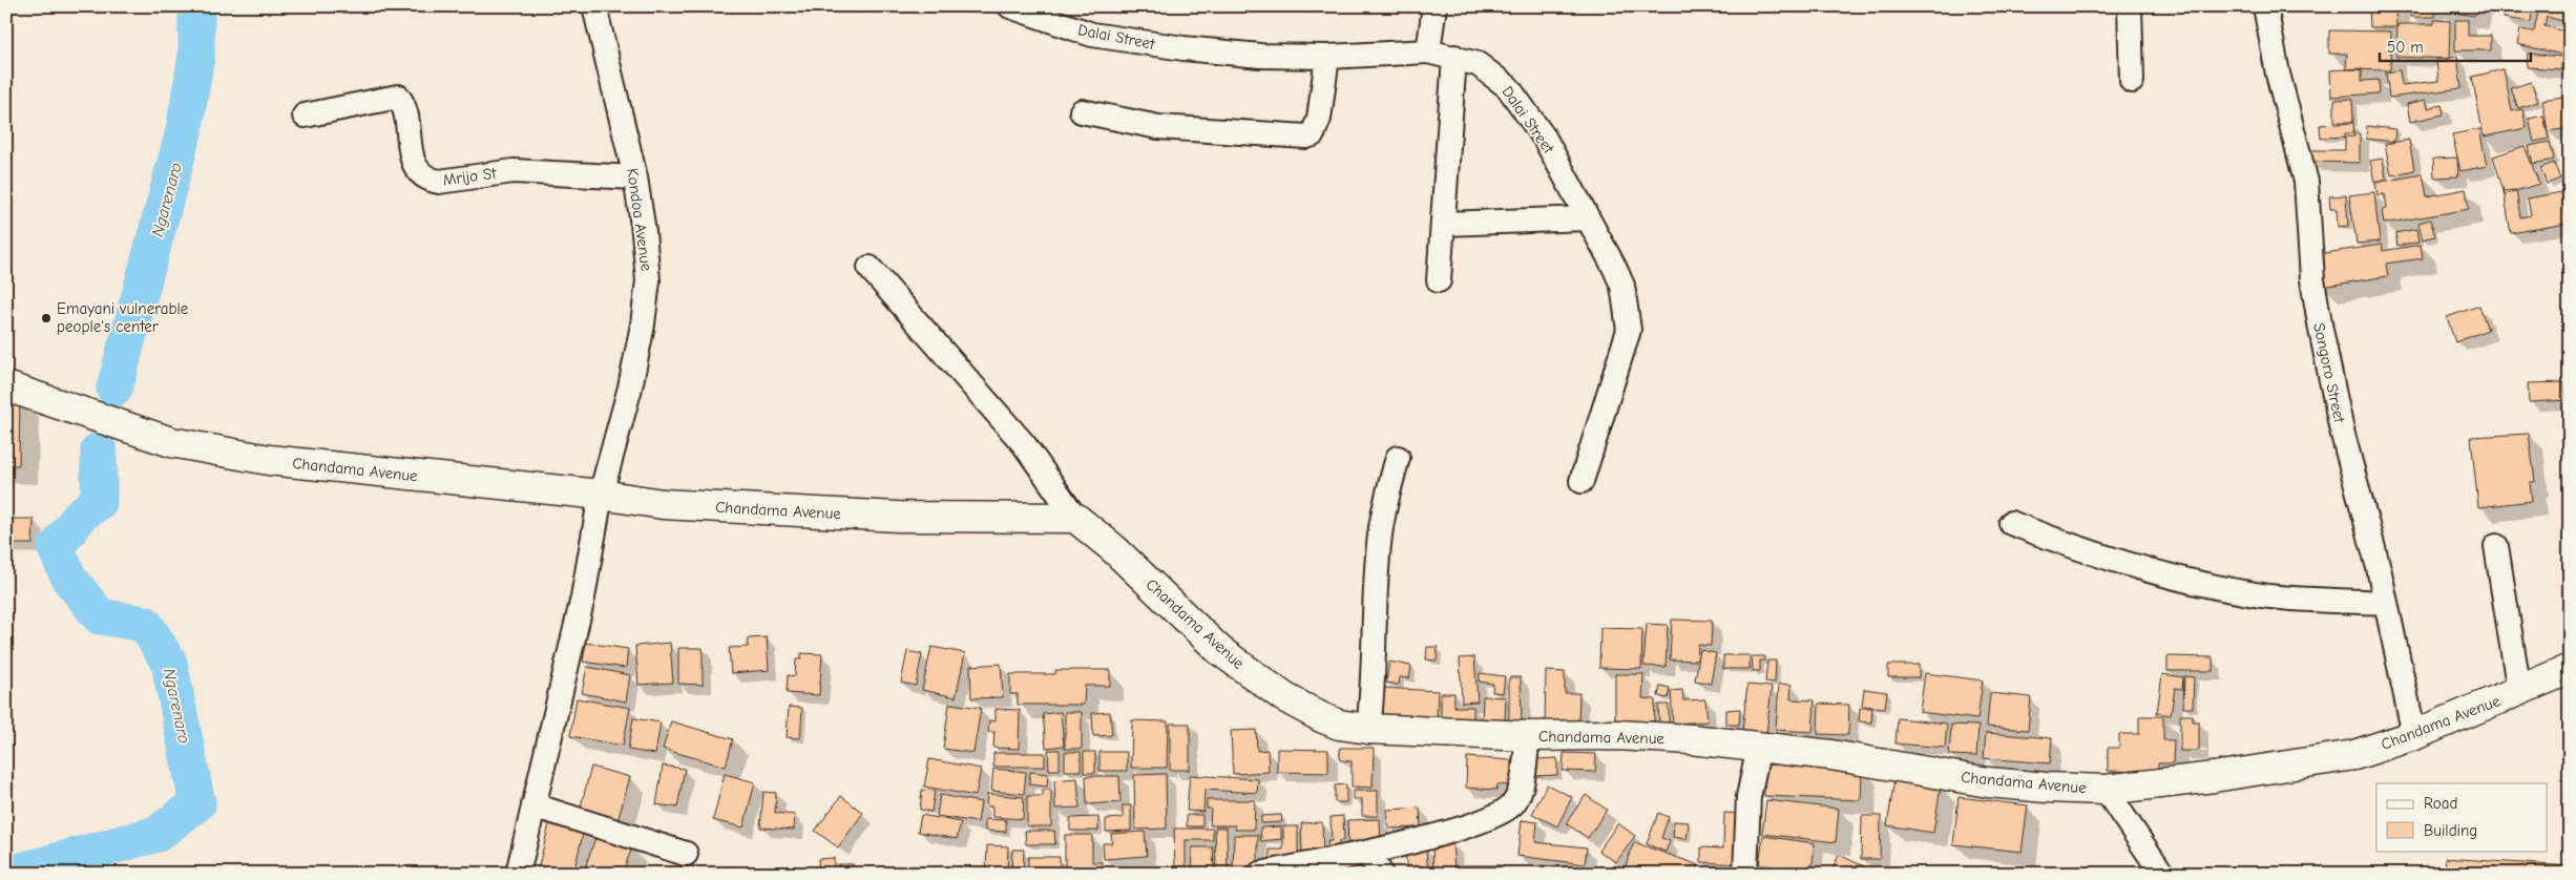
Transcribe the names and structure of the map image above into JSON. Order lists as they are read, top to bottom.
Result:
{
  "streets": {
    "street": [
      "Dalai Street",
      "Mrijo St",
      "Kondoa Avenue",
      "Songoro Street",
      "Chandama Avenue"
    ]
  },
  "crossings": [
    ["Mrijo St", "Kondoa Avenue"],
    ["Kondoa Avenue", "Chandama Avenue"],
    ["Songoro Street", "Chandama Avenue"]
  ],
  "water": ["Ngarenaro"],
  "places": ["Emayani vulnerable people's center"],
  "legend": ["Road", "Building"],
  "scale_bar": "50 m"
}
